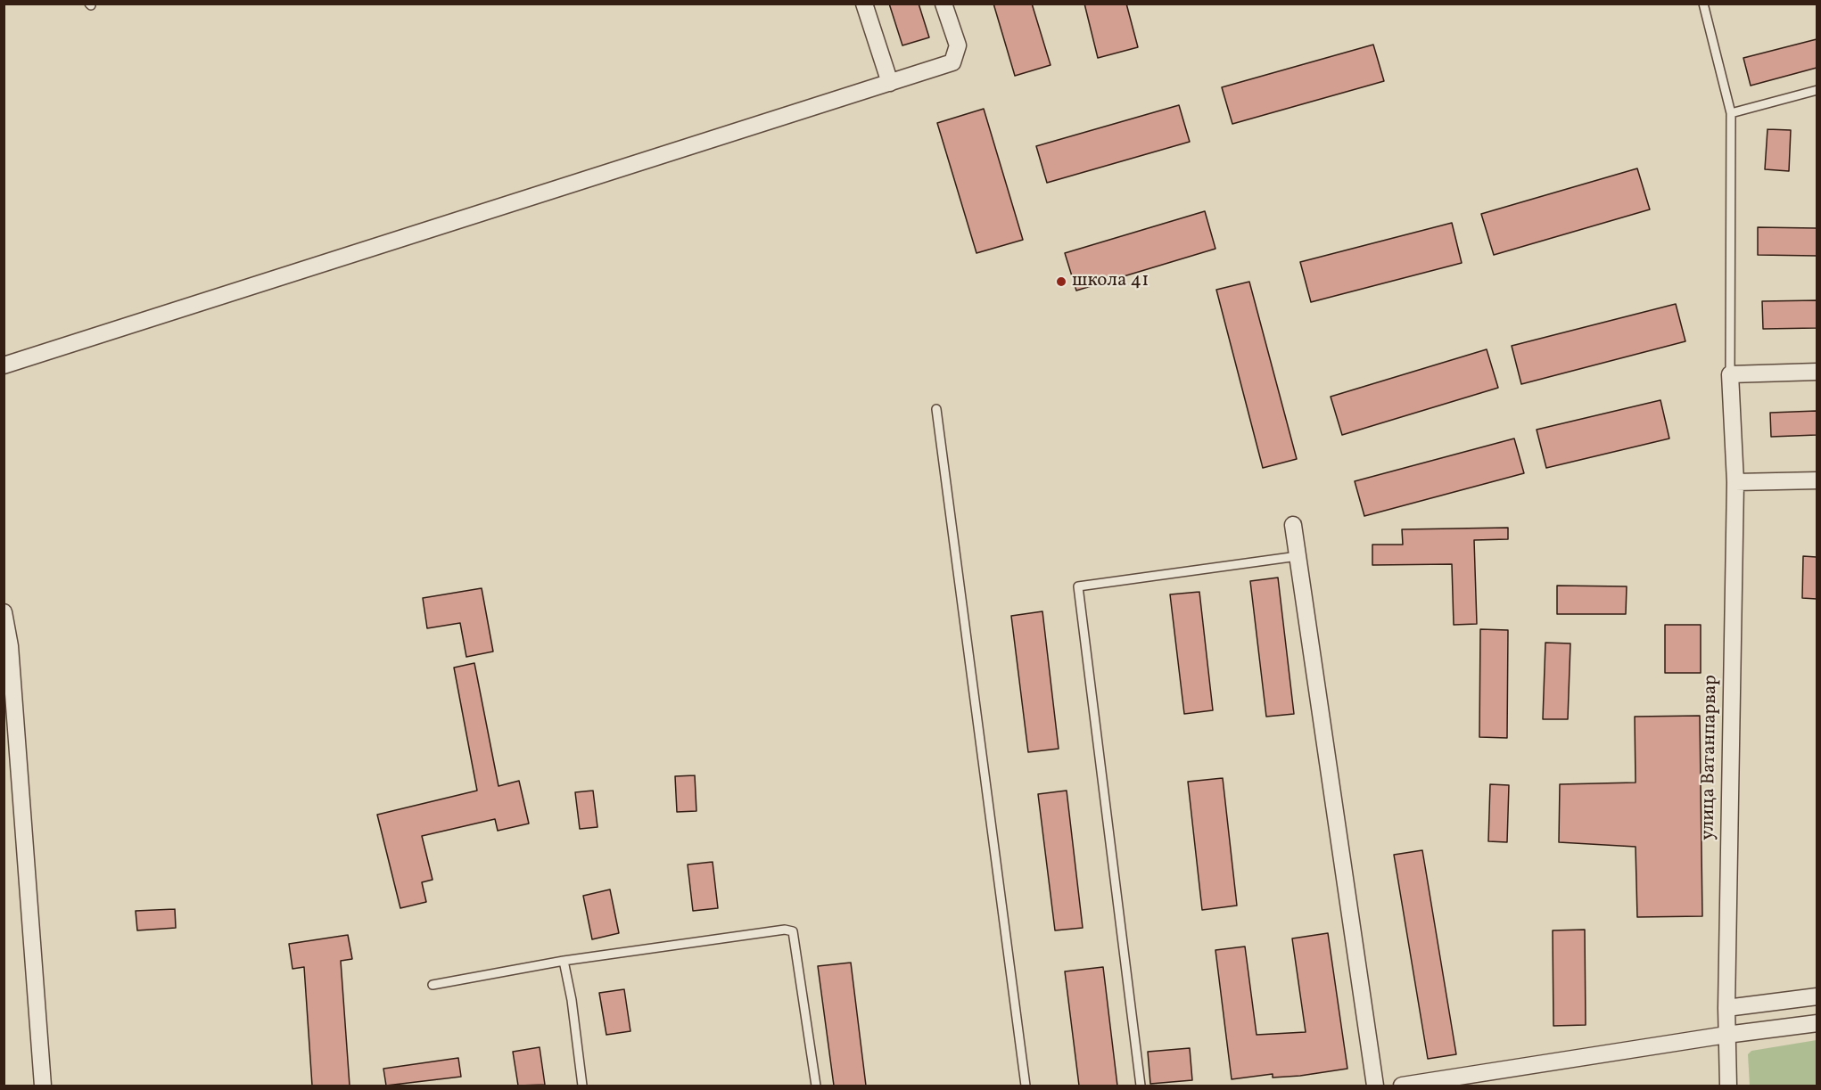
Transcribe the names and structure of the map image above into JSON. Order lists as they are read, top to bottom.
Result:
{
  "streets": {
    "street": ["улица Ватанпарвар"]
  },
  "places": ["школа 41"]
}
